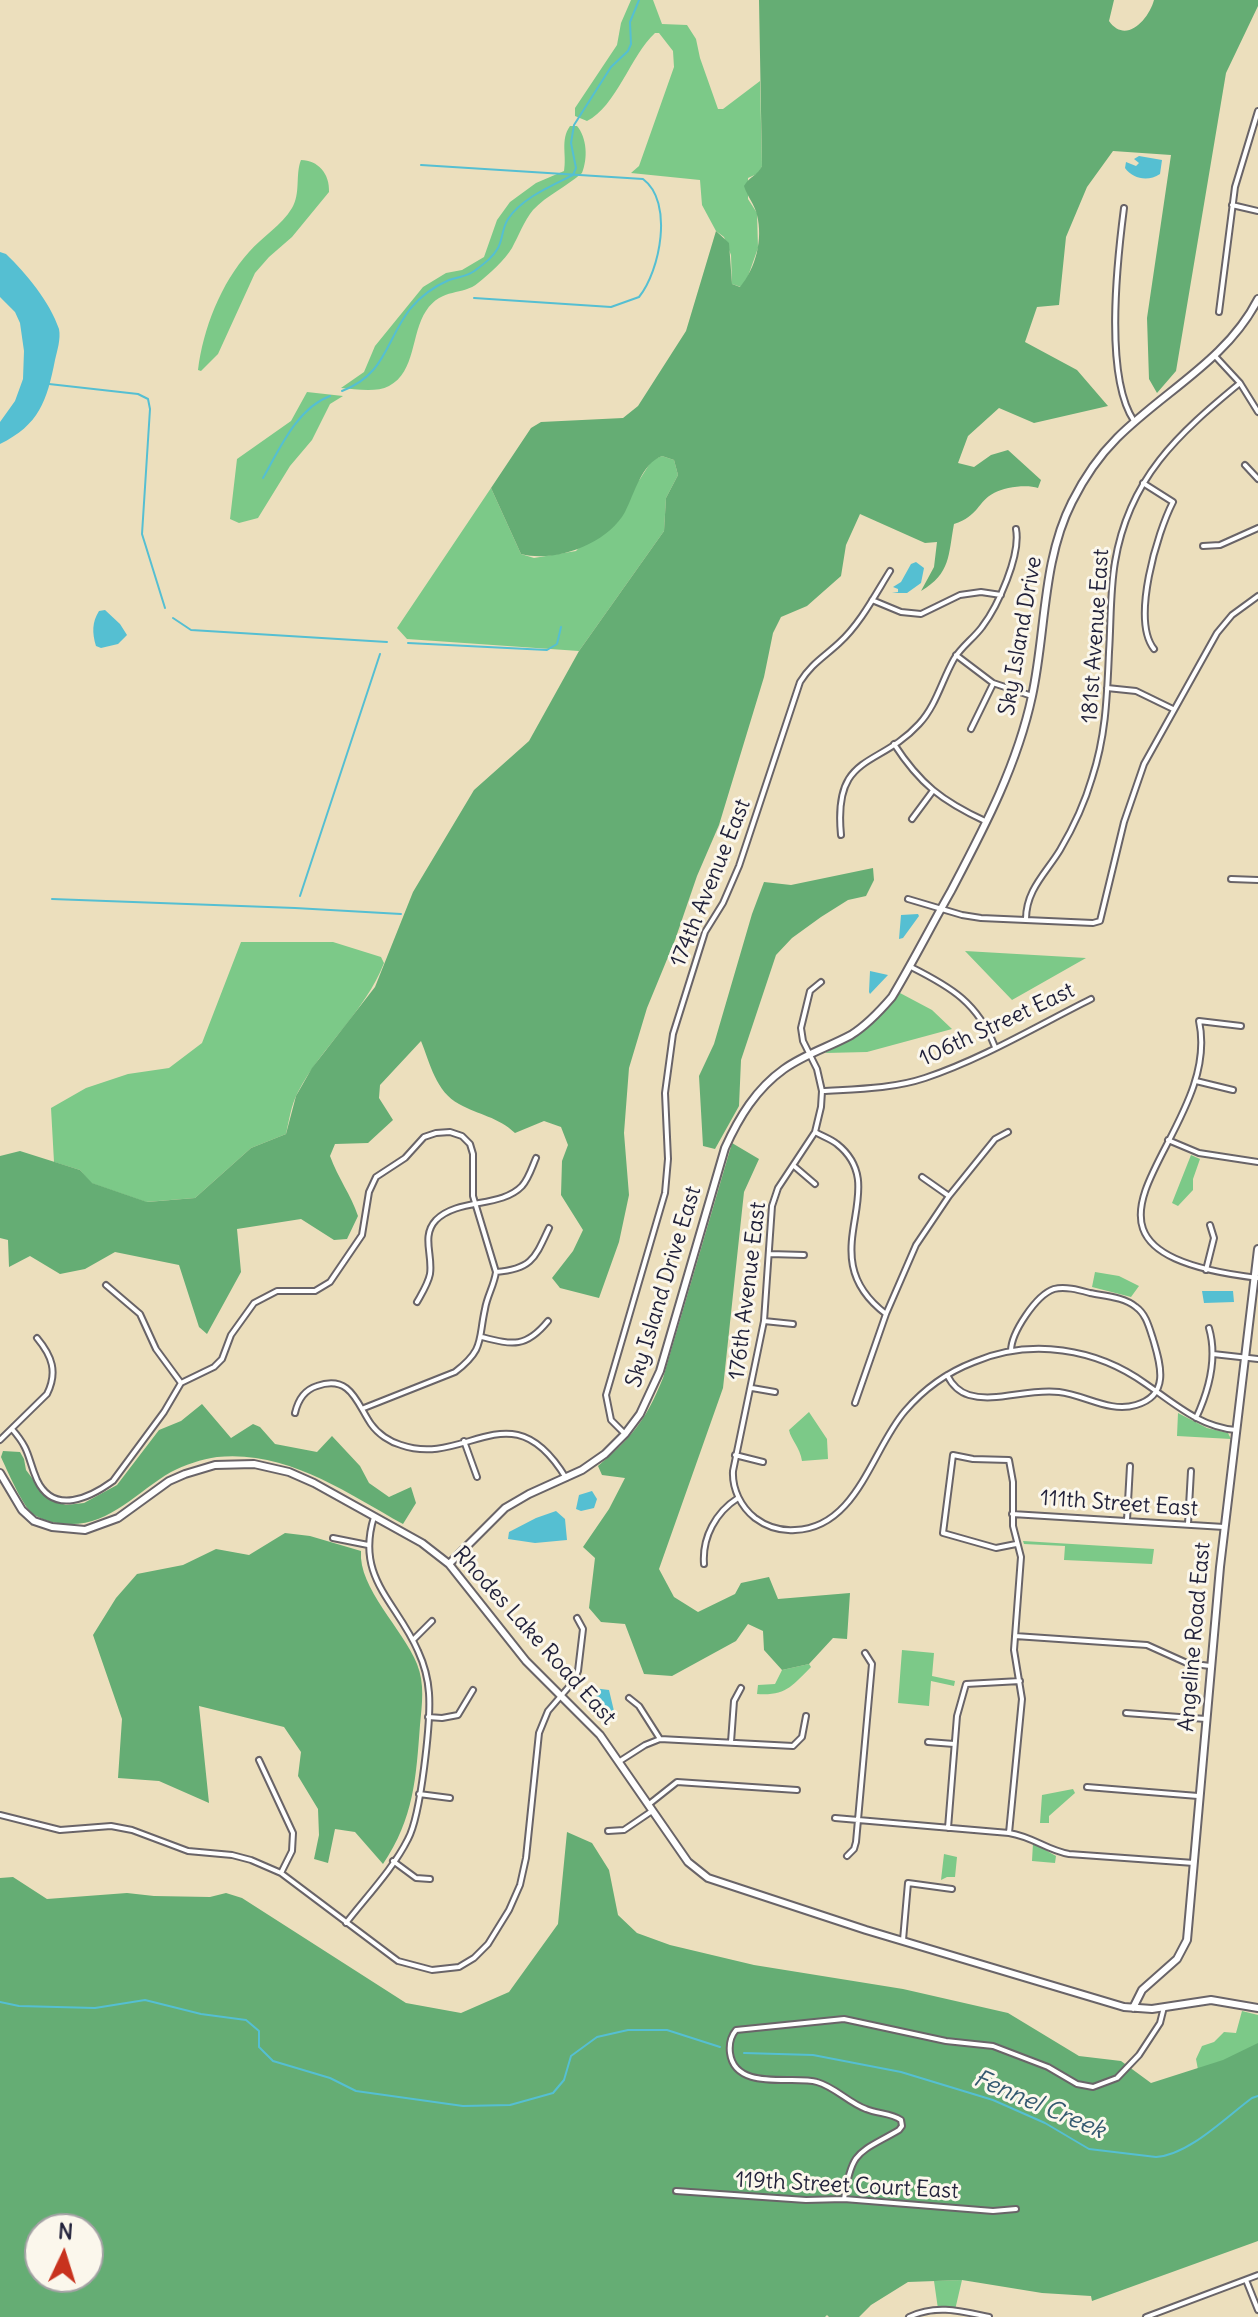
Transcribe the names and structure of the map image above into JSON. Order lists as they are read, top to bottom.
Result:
{
  "streets": {
    "street": [
      "Sky Island Drive",
      "181st Avenue East",
      "174th Avenue East",
      "106th Street East",
      "Sky Island Drive East",
      "176th Avenue East",
      "111th Street East",
      "Rhodes Lake Road East",
      "Angeline Road East",
      "119th Street Court East"
    ]
  },
  "crossings": [
    ["Sky Island Drive", "Sky Island Drive East"],
    ["Sky Island Drive", "176th Avenue East"],
    ["174th Avenue East", "Sky Island Drive East"],
    ["106th Street East", "176th Avenue East"],
    ["Sky Island Drive East", "176th Avenue East"],
    ["Sky Island Drive East", "Rhodes Lake Road East"],
    ["111th Street East", "Angeline Road East"],
    ["Rhodes Lake Road East", "Angeline Road East"]
  ],
  "water": ["Fennel Creek"],
  "north": "top"
}
